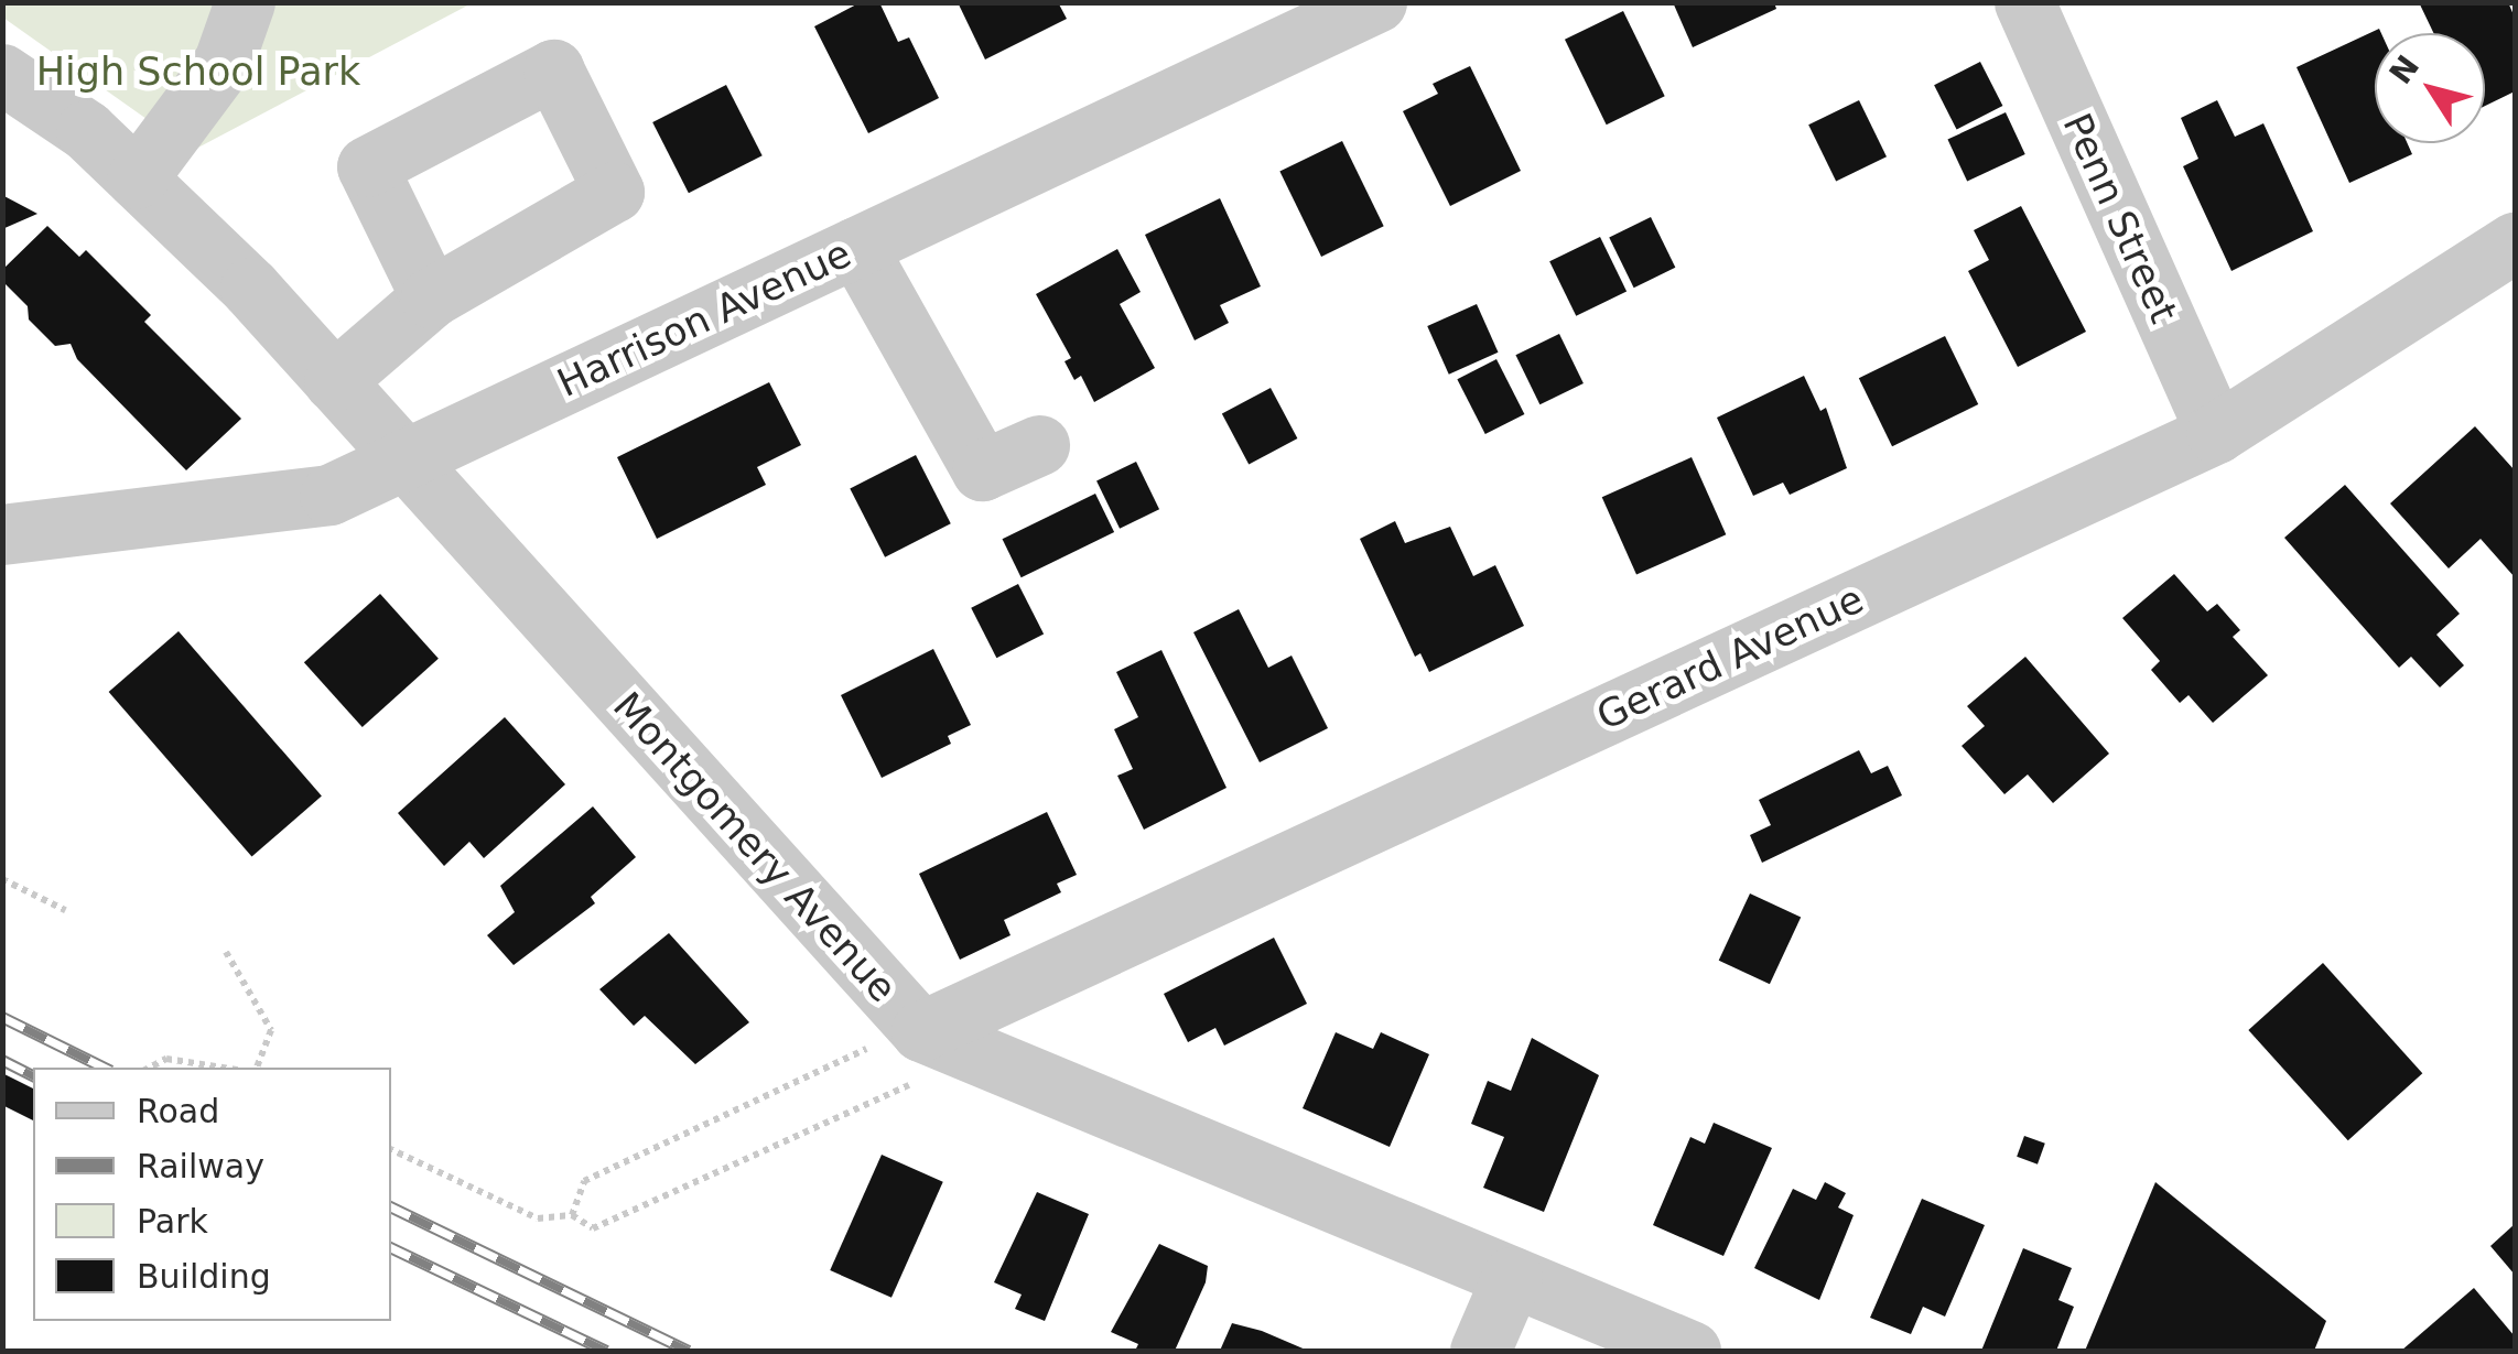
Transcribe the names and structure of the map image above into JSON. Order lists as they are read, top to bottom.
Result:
{
  "streets": {
    "street": [
      "Penn Street",
      "Harrison Avenue",
      "Gerard Avenue",
      "Montgomery Avenue"
    ]
  },
  "crossings": [
    ["Penn Street", "Gerard Avenue"],
    ["Harrison Avenue", "Montgomery Avenue"],
    ["Gerard Avenue", "Montgomery Avenue"]
  ],
  "parks": ["High School Park"],
  "legend": [
    "Road",
    "Railway",
    "Park",
    "Building"
  ],
  "north": "top left"
}
